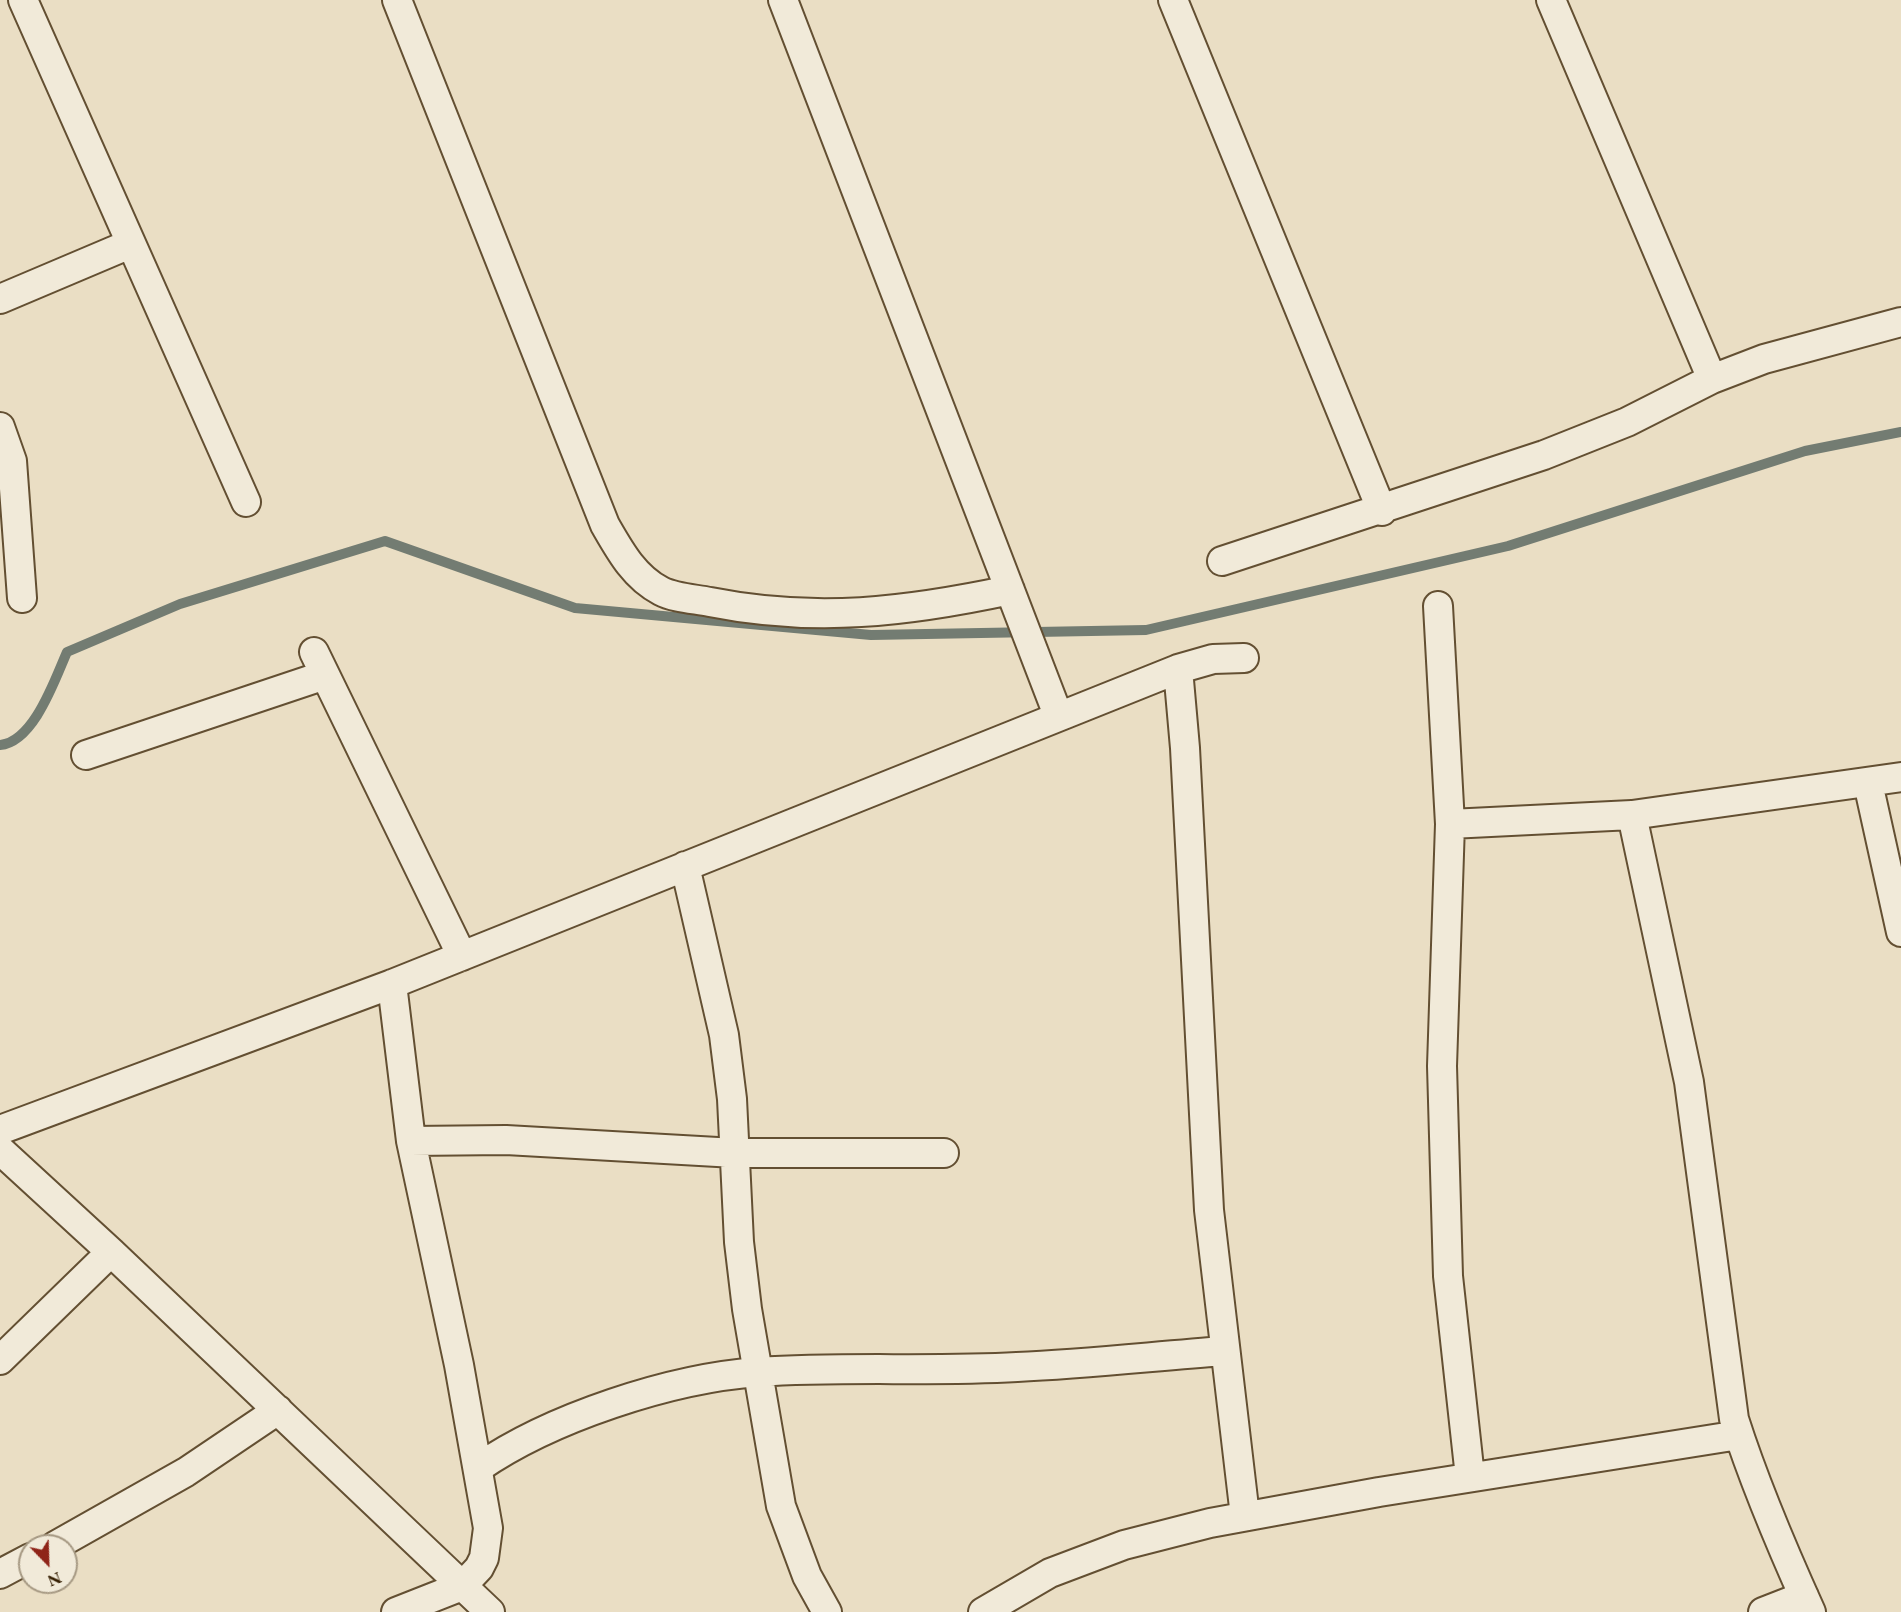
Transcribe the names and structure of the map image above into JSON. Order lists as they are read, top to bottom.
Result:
{
  "north": "bottom right"
}
